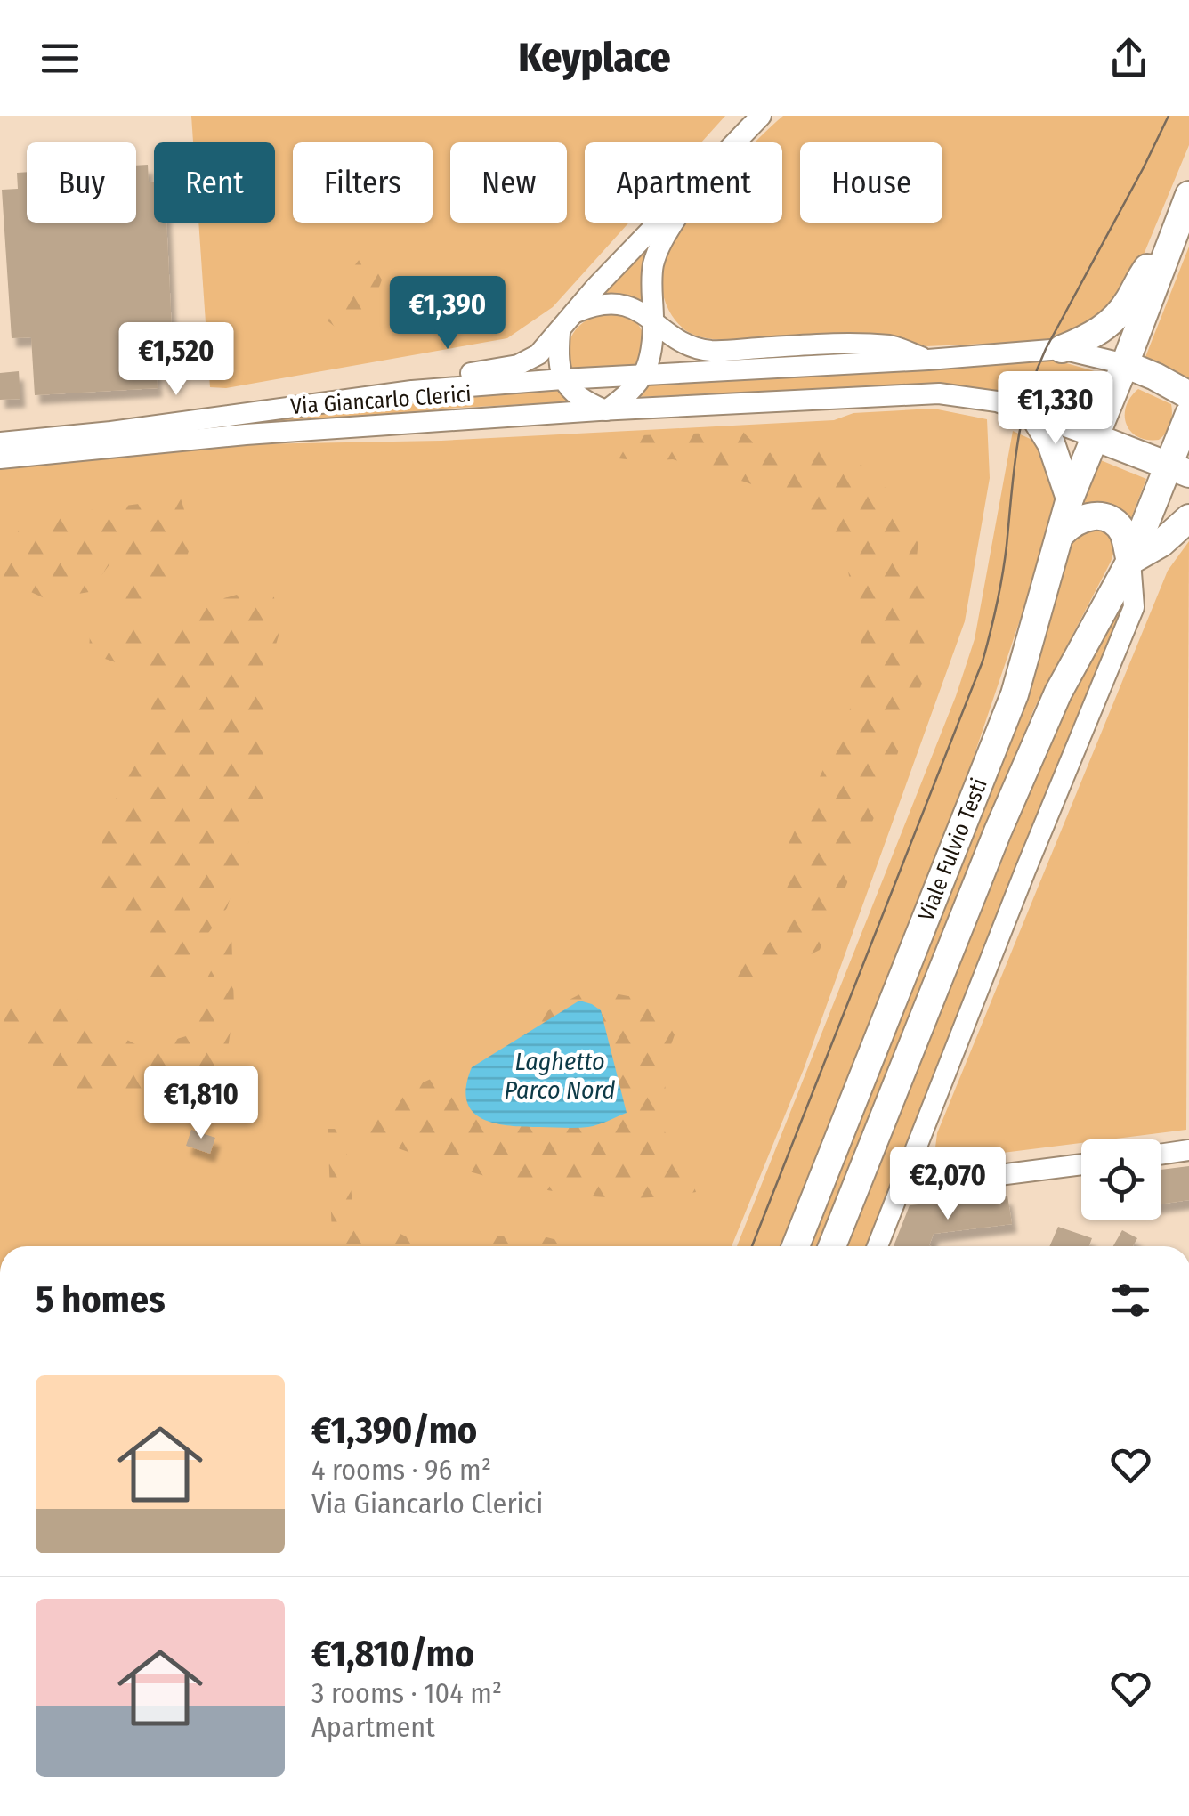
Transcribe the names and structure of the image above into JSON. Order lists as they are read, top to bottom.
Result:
{
  "streets": {
    "main road": ["Viale Fulvio Testi"],
    "street": ["Via Giancarlo Clerici"]
  },
  "crossings": [
    ["Via Giancarlo Clerici", "Viale Fulvio Testi"]
  ],
  "water": ["Laghetto Parco Nord"],
  "page": {
    "header": "Keyplace",
    "chip": [
      "Buy",
      "Rent",
      "Filters",
      "New",
      "Apartment",
      "House"
    ],
    "price": [
      "€1,390",
      "€1,520",
      "€1,330",
      "€1,810",
      "€2,070"
    ],
    "heading": "5 homes",
    "list": [
      {
        "name": "€1,390/mo",
        "note": "4 rooms · 96 m² · Via Giancarlo Clerici"
      },
      {
        "name": "€1,810/mo",
        "note": "3 rooms · 104 m² · Apartment"
      }
    ]
  }
}
